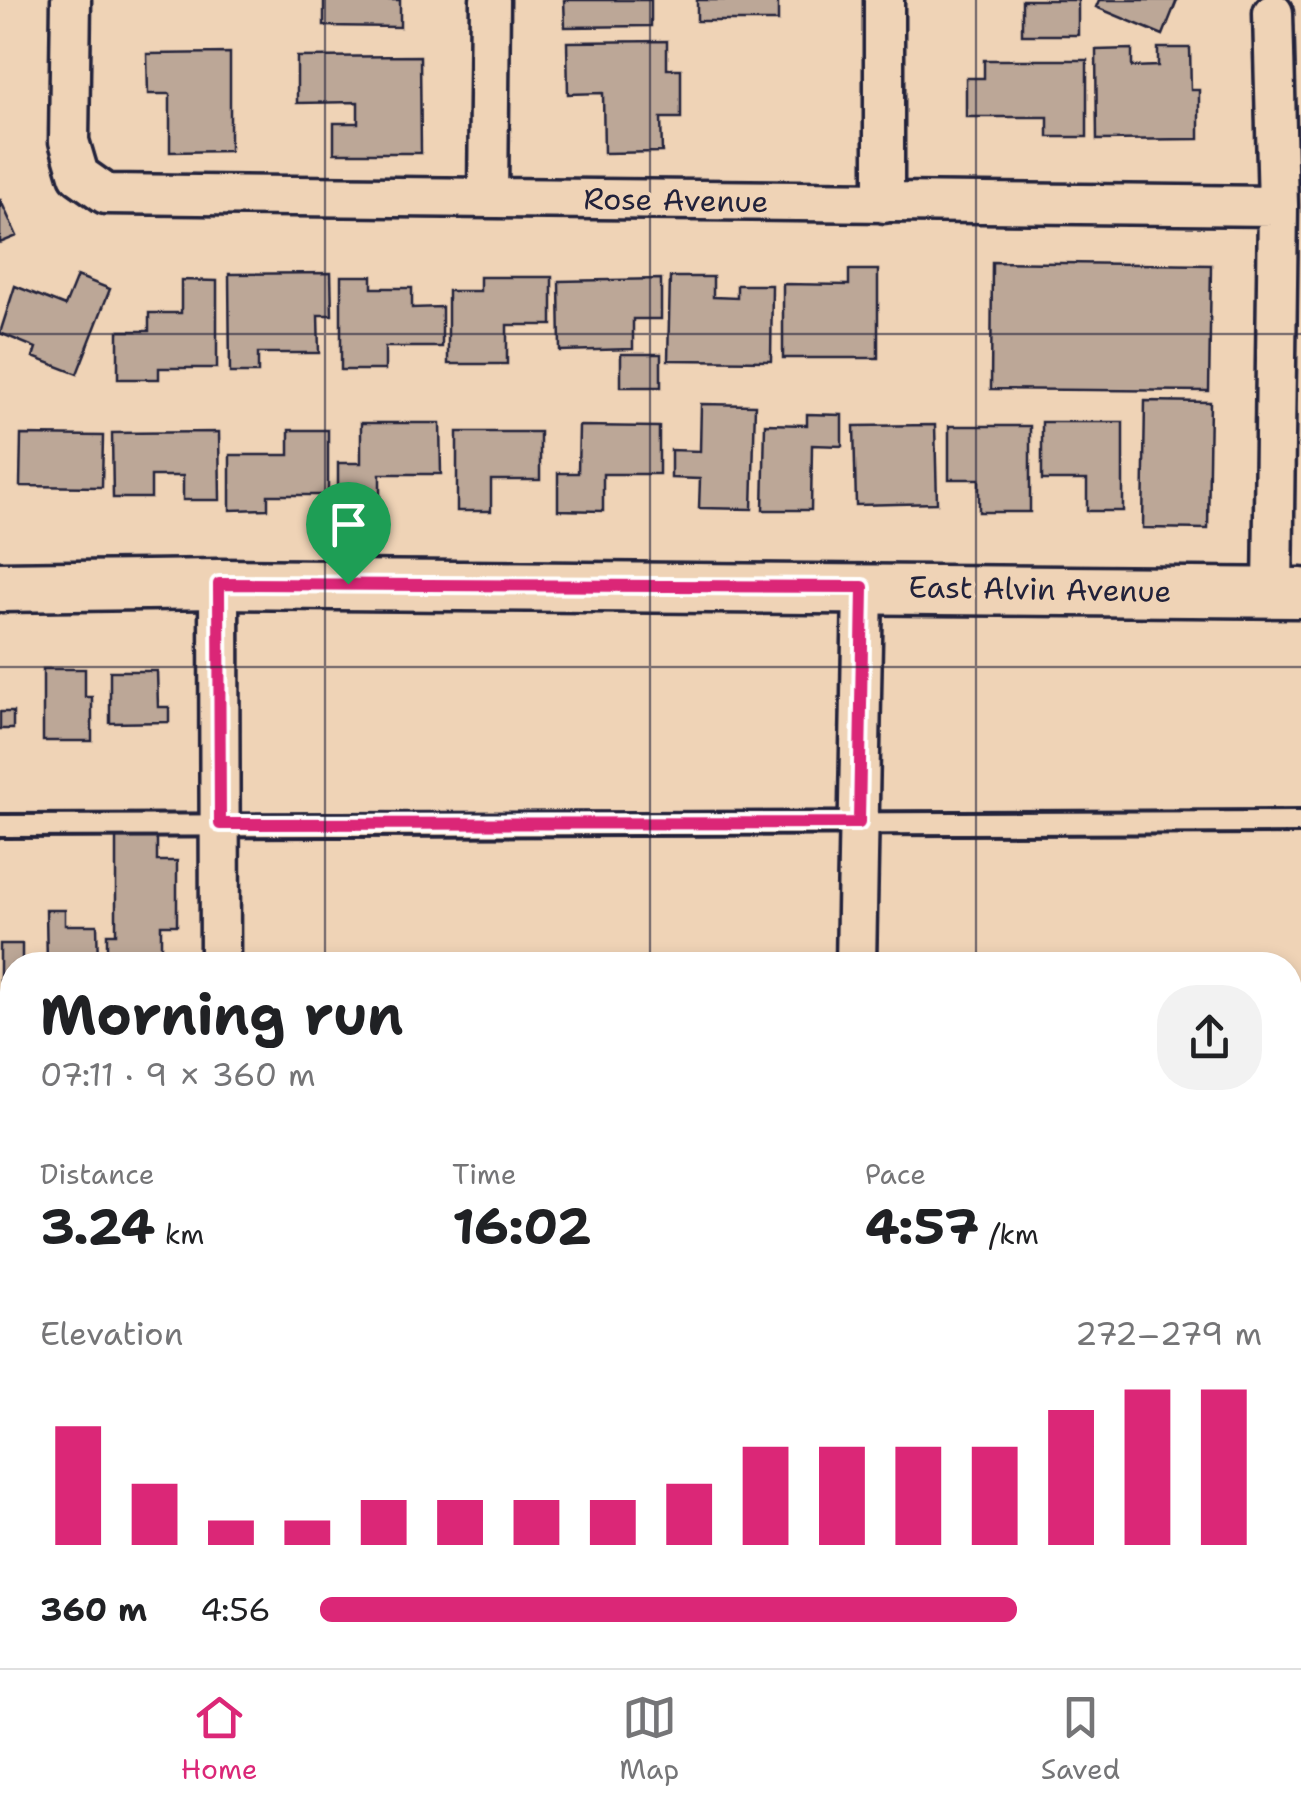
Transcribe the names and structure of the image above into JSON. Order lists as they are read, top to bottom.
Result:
{
  "streets": {
    "street": ["Rose Avenue", "East Alvin Avenue"]
  },
  "page": {
    "heading": ["Morning run", "07:11 · 9 × 360 m"],
    "stats": [
      ["Distance", "3.24 km"],
      ["Time", "16:02"],
      ["Pace", "4:57 /km"]
    ],
    "chart": ["Elevation", "272–279 m"],
    "list": [
      {
        "name": "360 m",
        "note": "4:56"
      }
    ],
    "tabs": ["Home", "Map", "Saved"]
  }
}
